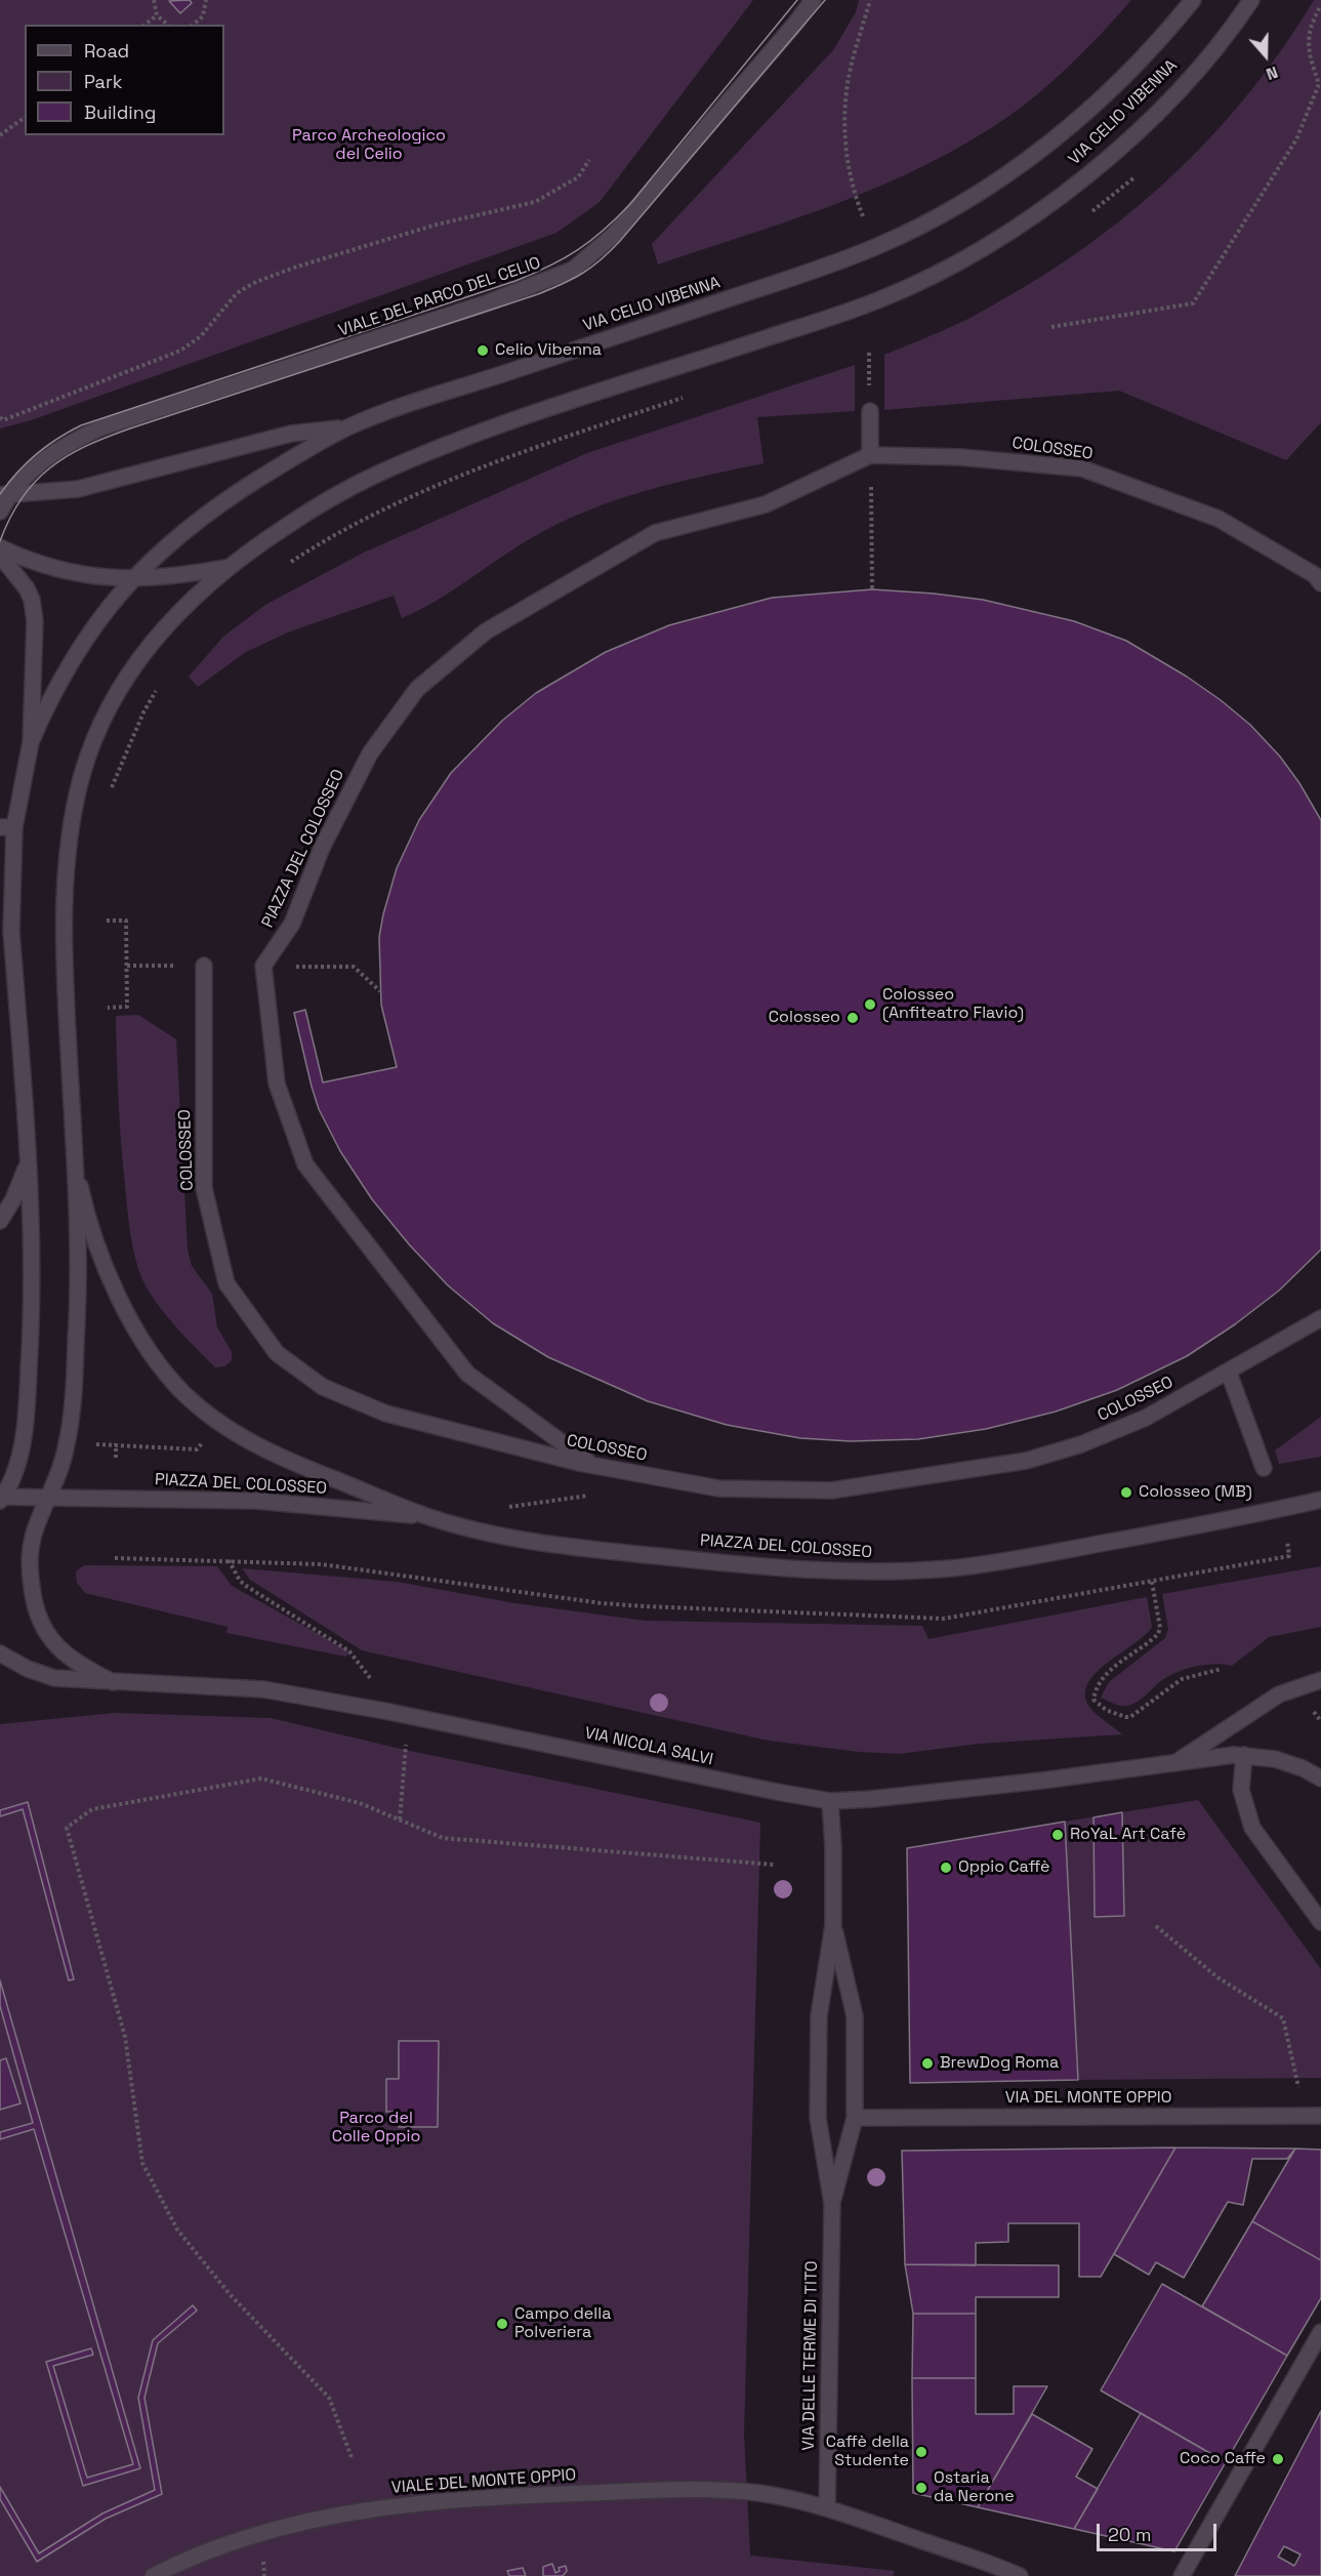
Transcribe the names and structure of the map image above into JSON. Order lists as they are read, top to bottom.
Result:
{
  "streets": {
    "street": [
      "VIA CELIO VIBENNA",
      "VIALE DEL PARCO DEL CELIO",
      "COLOSSEO",
      "PIAZZA DEL COLOSSEO",
      "VIA NICOLA SALVI",
      "VIA DEL MONTE OPPIO",
      "VIA DELLE TERME DI TITO",
      "VIALE DEL MONTE OPPIO"
    ]
  },
  "crossings": [
    ["VIA CELIO VIBENNA", "PIAZZA DEL COLOSSEO"],
    ["COLOSSEO", "PIAZZA DEL COLOSSEO"],
    ["PIAZZA DEL COLOSSEO", "VIA NICOLA SALVI"],
    ["VIA NICOLA SALVI", "VIA DELLE TERME DI TITO"],
    ["VIA DEL MONTE OPPIO", "VIA DELLE TERME DI TITO"],
    ["VIA DELLE TERME DI TITO", "VIALE DEL MONTE OPPIO"]
  ],
  "parks": ["Parco Archeologico del Celio", "Parco del Colle Oppio"],
  "places": [
    "Celio Vibenna",
    "Colosseo (Anfiteatro Flavio)",
    "Colosseo",
    "Colosseo (MB)",
    "RoYaL Art Cafè",
    "Oppio Caffè",
    "BrewDog Roma",
    "Campo della Polveriera",
    "Caffè della Studente",
    "Coco Caffe",
    "Ostaria da Nerone"
  ],
  "legend": ["Road", "Park", "Building"],
  "scale_bar": "20 m",
  "north": "bottom"
}
